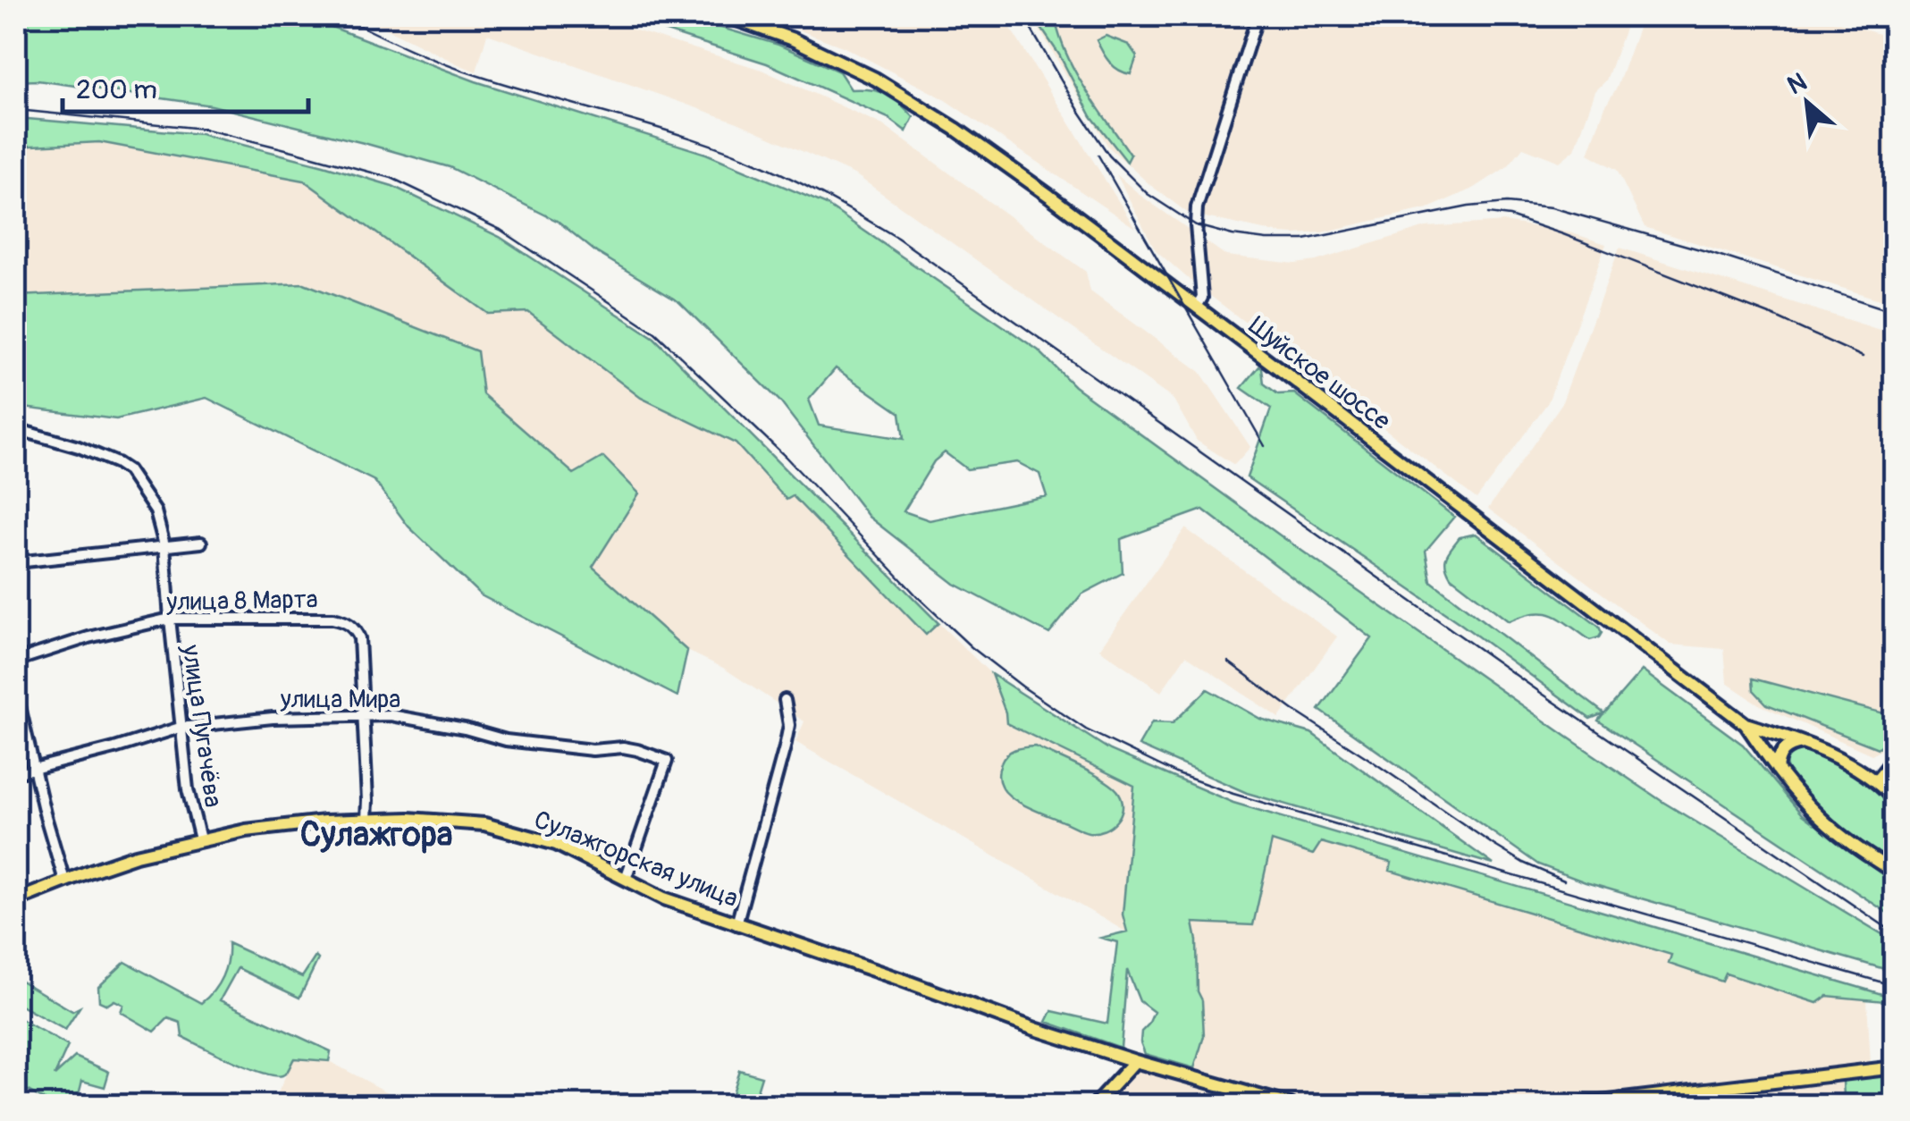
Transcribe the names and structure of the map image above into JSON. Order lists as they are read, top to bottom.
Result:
{
  "streets": {
    "main road": ["Шуйское шоссе", "Сулажгорская улица"],
    "street": ["улица 8 Марта", "улица Мира", "улица Пугачёва"]
  },
  "crossings": [
    ["улица 8 Марта", "улица Мира"],
    ["улица 8 Марта", "улица Пугачёва"],
    ["улица Мира", "улица Пугачёва"],
    ["улица Мира", "Сулажгорская улица"],
    ["улица Пугачёва", "Сулажгорская улица"]
  ],
  "districts": ["Сулажгора"],
  "scale_bar": "200 m",
  "north": "top left"
}
